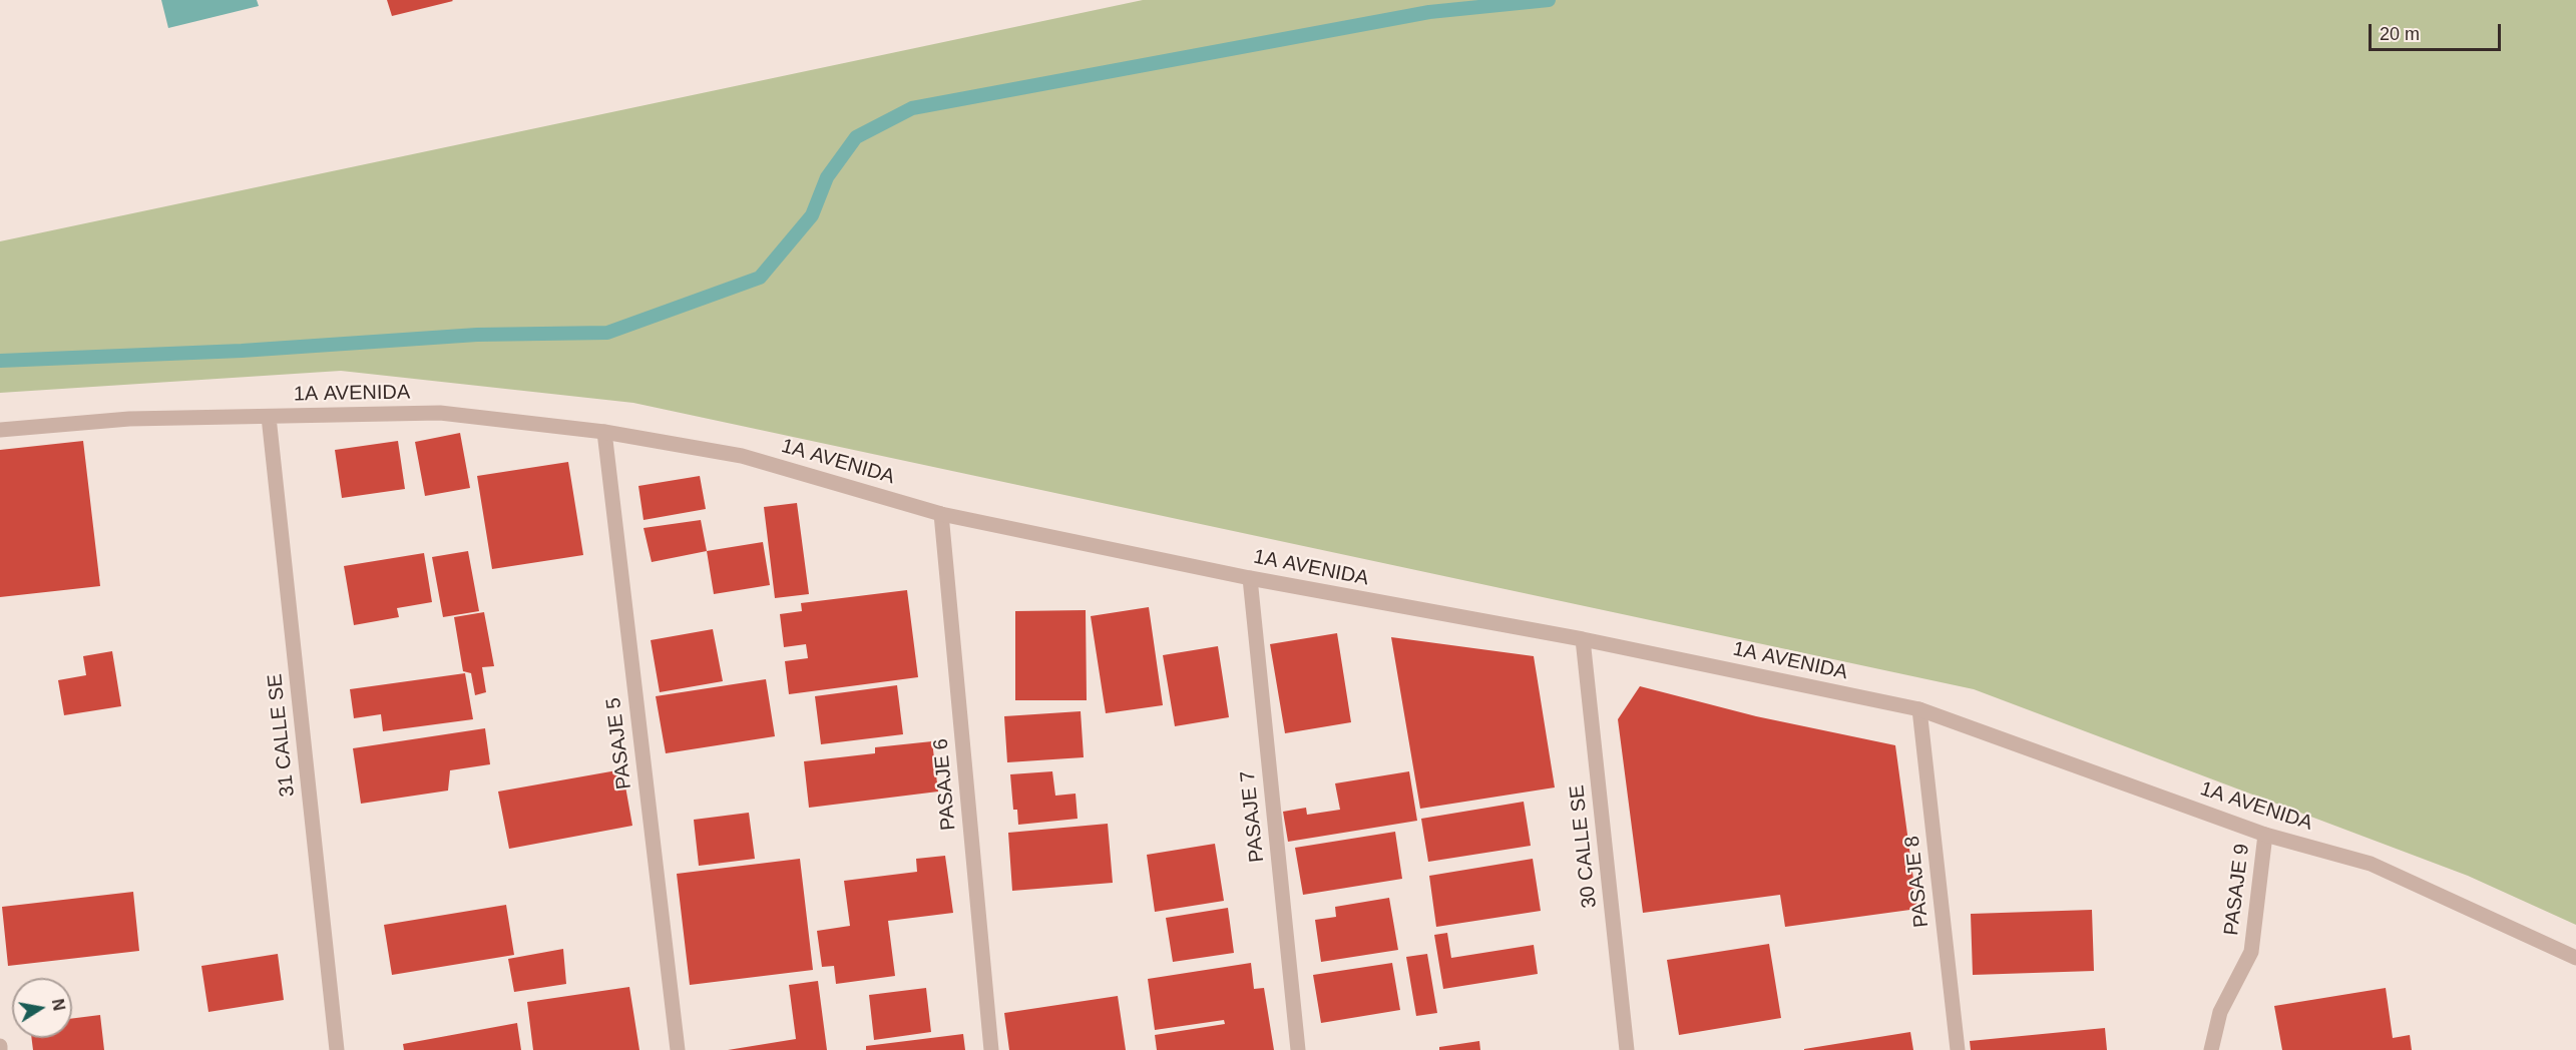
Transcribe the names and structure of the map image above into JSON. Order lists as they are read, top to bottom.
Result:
{
  "streets": {
    "street": [
      "1A AVENIDA",
      "31 CALLE SE",
      "PASAJE 5",
      "PASAJE 6",
      "PASAJE 7",
      "30 CALLE SE",
      "PASAJE 8",
      "PASAJE 9"
    ]
  },
  "crossings": [
    ["1A AVENIDA", "31 CALLE SE"],
    ["1A AVENIDA", "PASAJE 5"],
    ["1A AVENIDA", "PASAJE 6"],
    ["1A AVENIDA", "PASAJE 7"],
    ["1A AVENIDA", "30 CALLE SE"],
    ["1A AVENIDA", "PASAJE 8"],
    ["1A AVENIDA", "PASAJE 9"]
  ],
  "scale_bar": "20 m",
  "north": "right"
}
